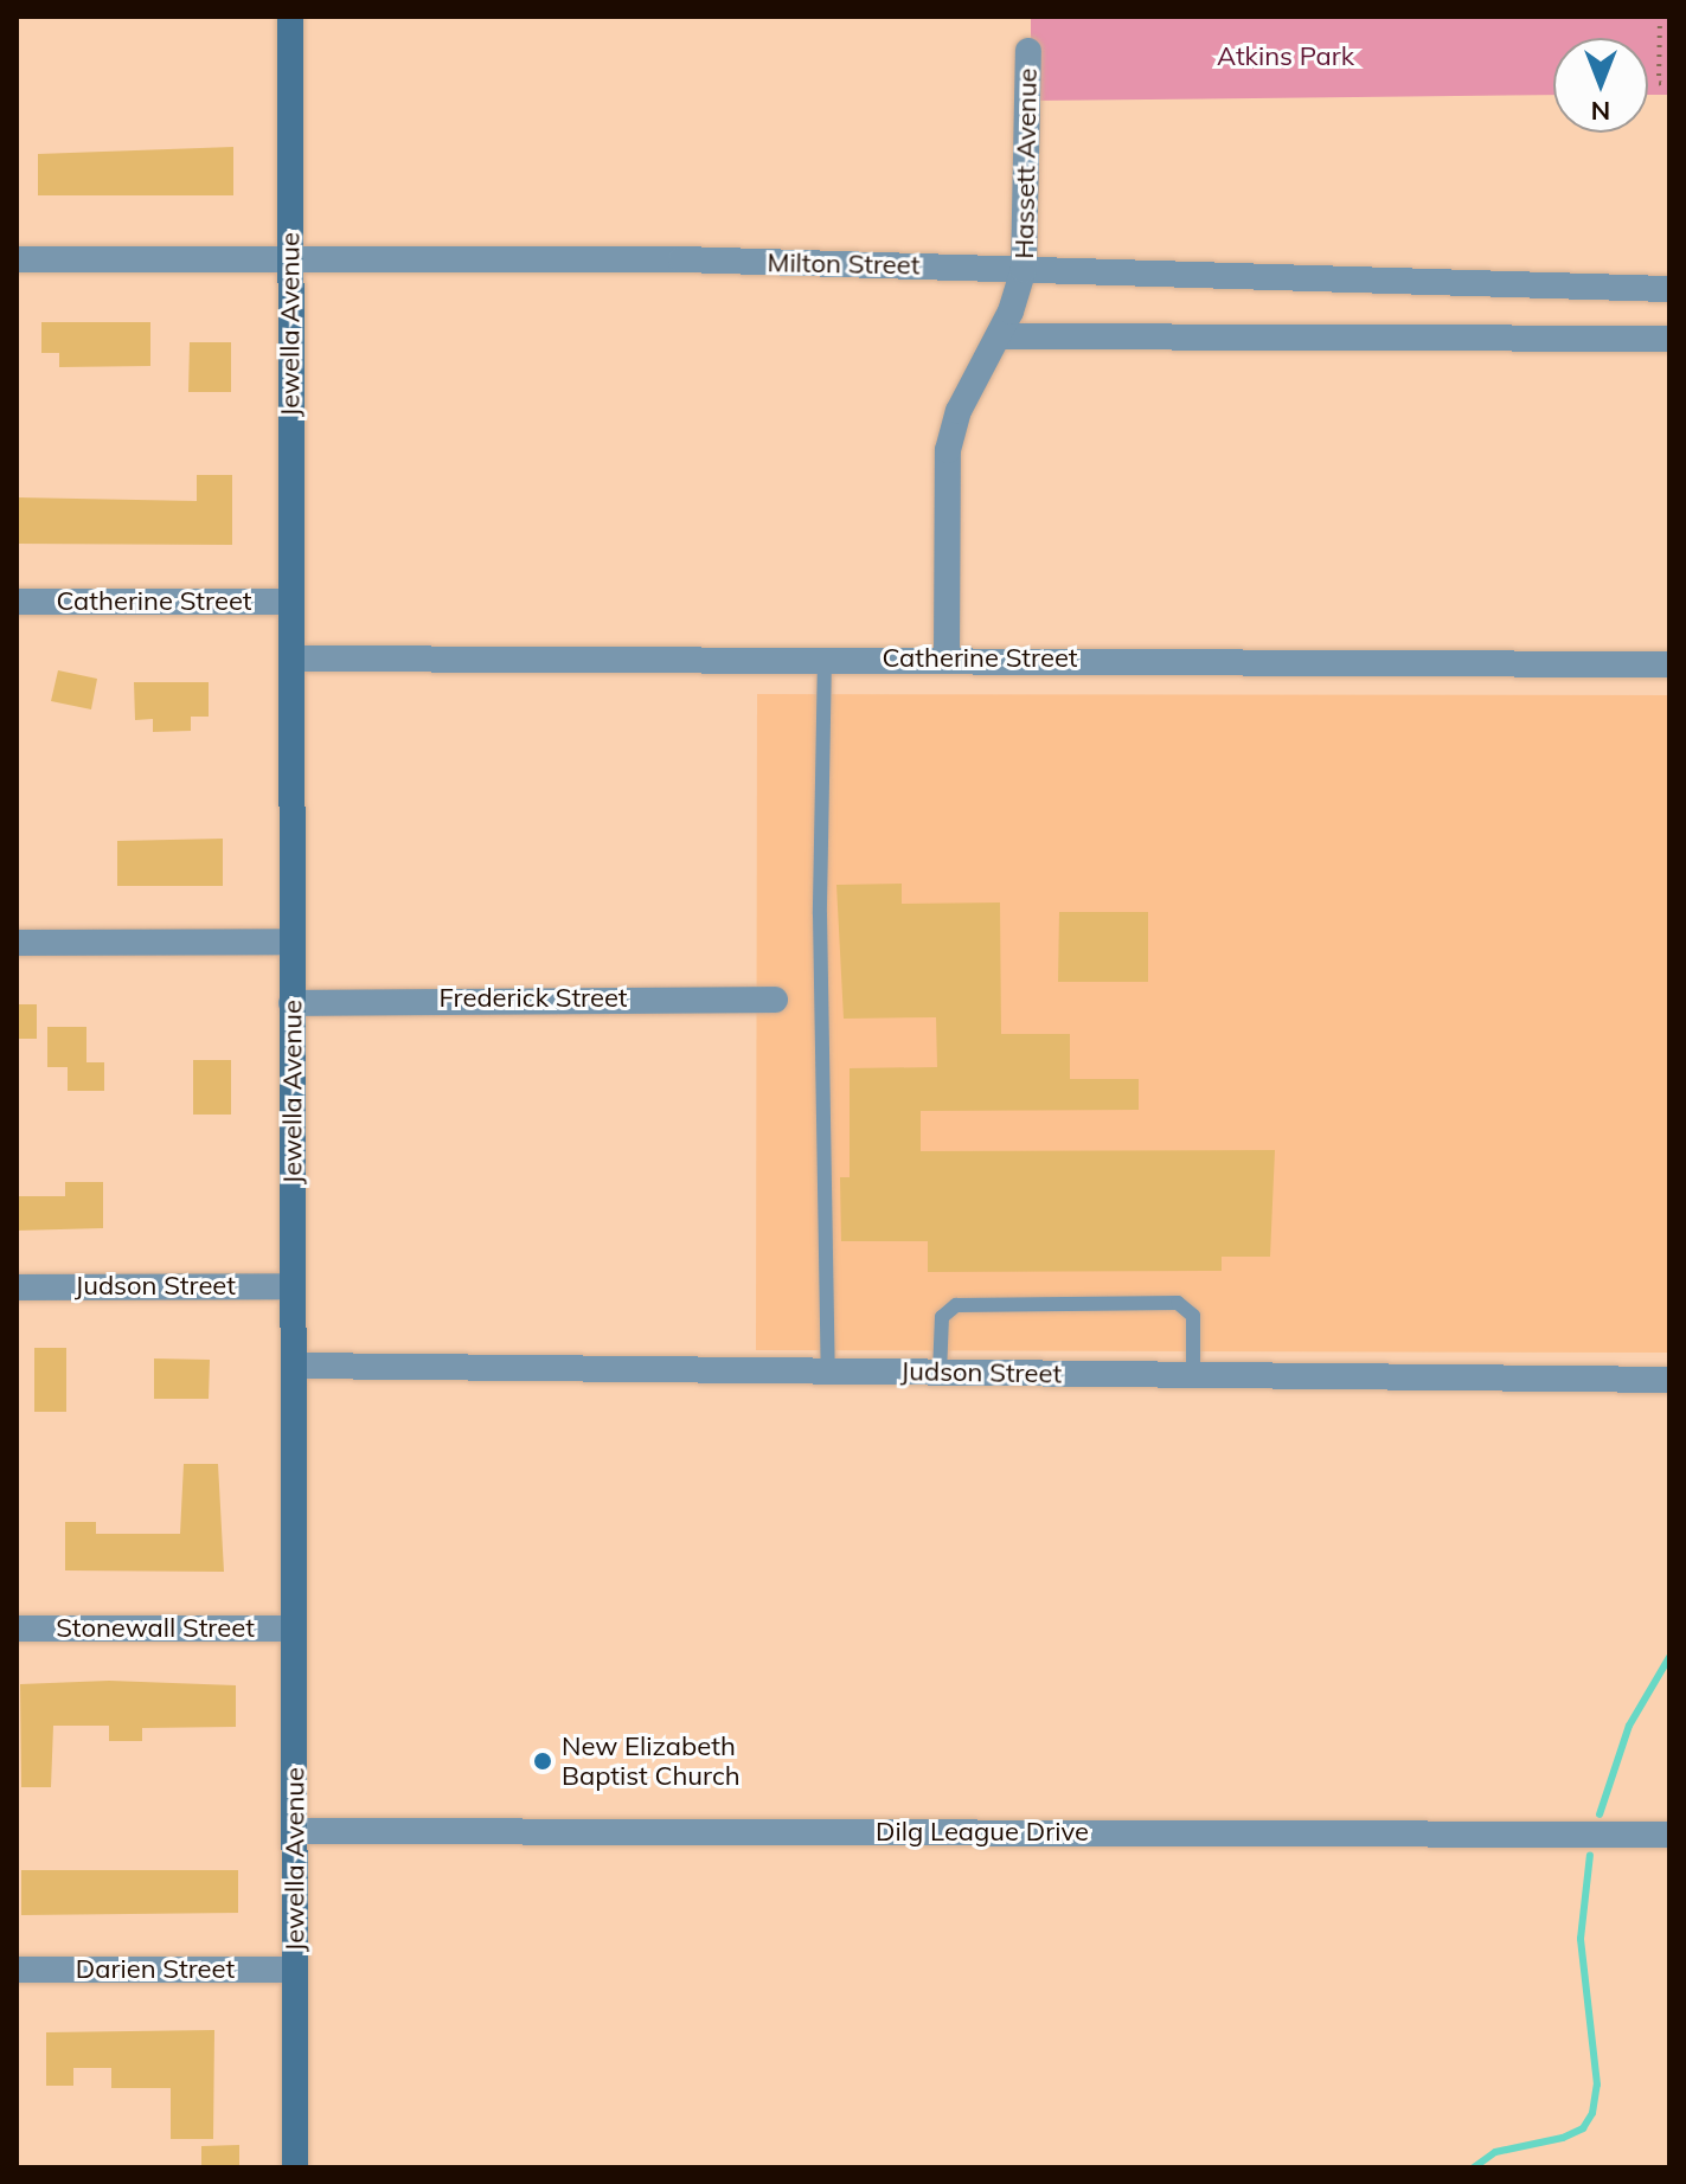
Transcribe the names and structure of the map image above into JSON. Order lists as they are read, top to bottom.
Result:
{
  "streets": {
    "main road": ["Jewella Avenue"],
    "street": [
      "Hassett Avenue",
      "Milton Street",
      "Catherine Street",
      "Frederick Street",
      "Judson Street",
      "Stonewall Street",
      "Dilg League Drive",
      "Darien Street"
    ]
  },
  "crossings": [
    ["Hassett Avenue", "Milton Street"],
    ["Hassett Avenue", "Catherine Street"],
    ["Milton Street", "Jewella Avenue"],
    ["Jewella Avenue", "Catherine Street"],
    ["Jewella Avenue", "Frederick Street"],
    ["Jewella Avenue", "Judson Street"],
    ["Jewella Avenue", "Stonewall Street"],
    ["Jewella Avenue", "Dilg League Drive"],
    ["Jewella Avenue", "Darien Street"]
  ],
  "parks": ["Atkins Park"],
  "places": ["New Elizabeth Baptist Church"],
  "north": "bottom"
}
